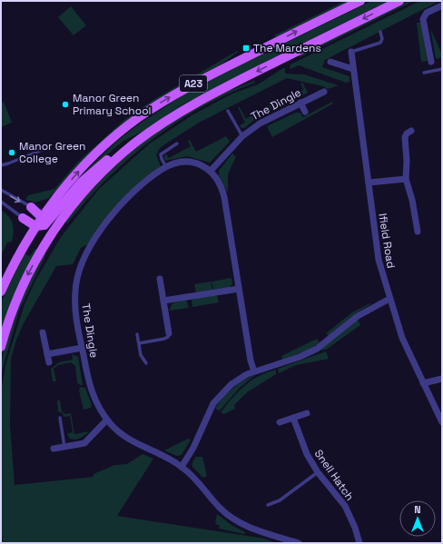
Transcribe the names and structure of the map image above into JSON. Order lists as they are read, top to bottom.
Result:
{
  "streets": {
    "main road": ["A23"],
    "street": ["The Dingle", "Ifield Road", "Snell Hatch"]
  },
  "places": {
    "transit": ["The Mardens"],
    "other": ["Manor Green Primary School", "Manor Green College"]
  },
  "north": "top"
}
